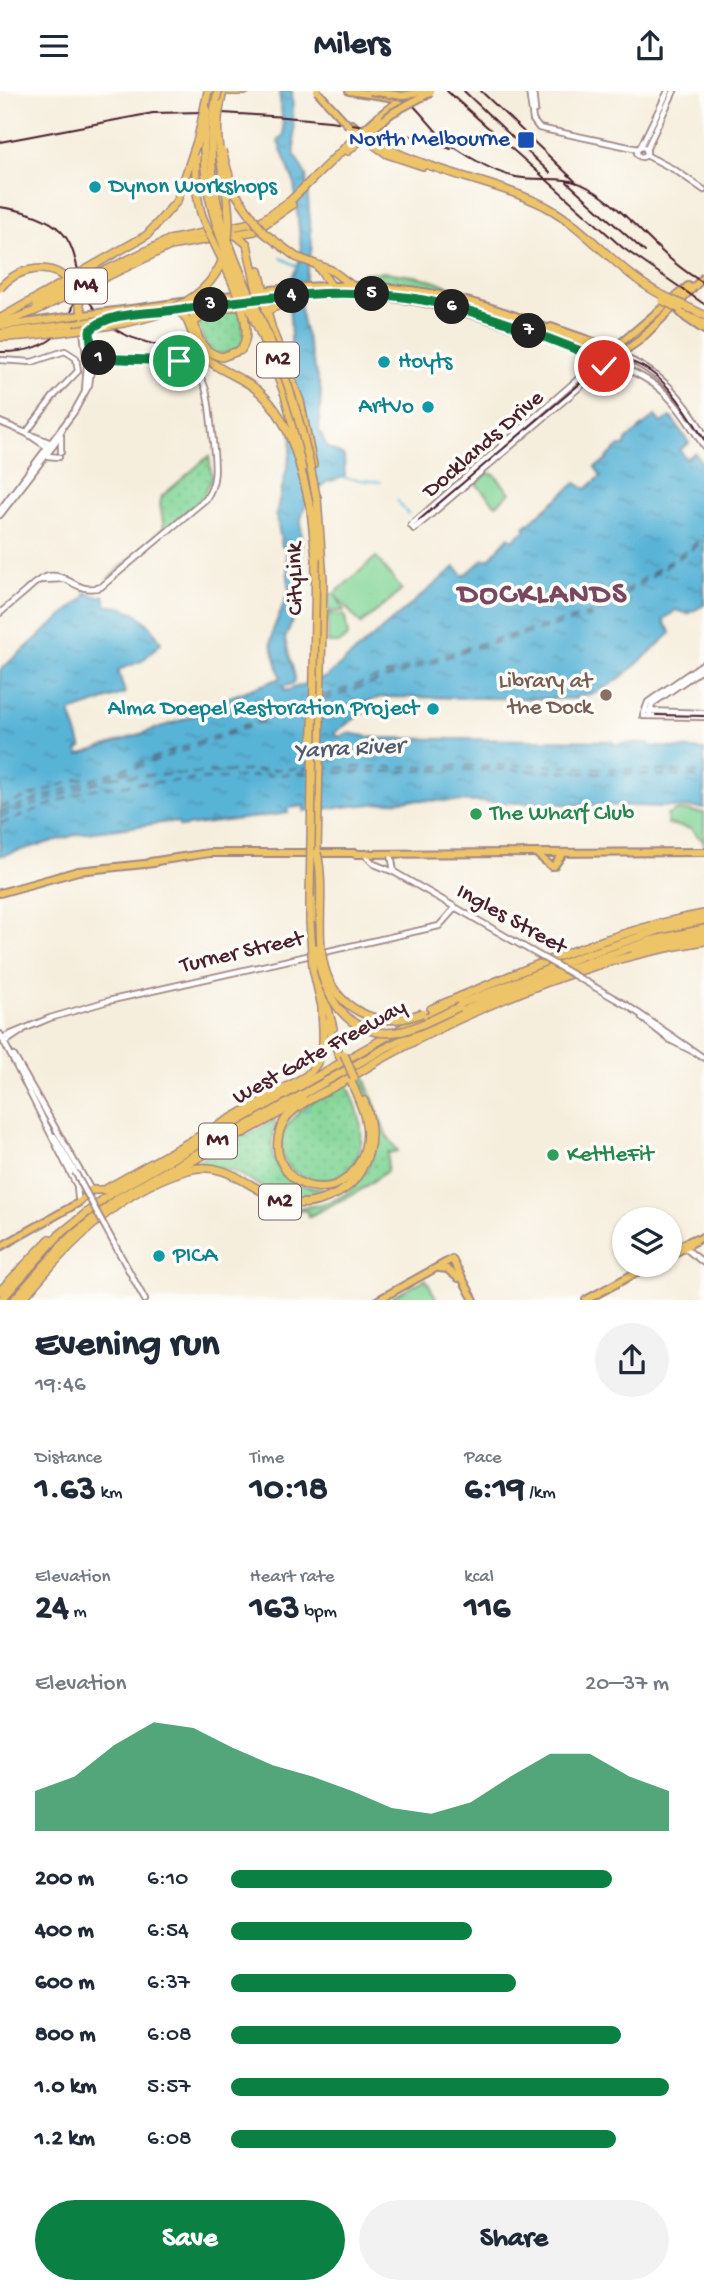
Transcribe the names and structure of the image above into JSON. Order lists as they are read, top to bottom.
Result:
{
  "streets": {
    "highway": [
      "M4",
      "M2",
      "CityLink",
      "West Gate Freeway",
      "M1"
    ],
    "street": ["Docklands Drive", "Ingles Street", "Turner Street"]
  },
  "crossings": [
    ["M2", "CityLink"],
    ["M2", "West Gate Freeway"],
    ["M2", "M1"],
    ["Ingles Street", "Turner Street"]
  ],
  "districts": ["DOCKLANDS"],
  "water": ["Yarra River"],
  "places": {
    "transit": ["North Melbourne"],
    "other": [
      "Dynon Workshops",
      "Hoyts",
      "ArtVo",
      "Library at the Dock",
      "Alma Doepel Restoration Project",
      "The Wharf Club",
      "KettleFit",
      "PICA"
    ]
  },
  "page": {
    "header": "Milers",
    "pins": [
      "5",
      "4",
      "3",
      "6",
      "7",
      "1"
    ],
    "heading": ["Evening run", "19:46"],
    "stats": [
      ["Distance", "1.63 km"],
      ["Time", "10:18"],
      ["Pace", "6:19 /km"],
      ["Elevation", "24 m"],
      ["Heart rate", "163 bpm"],
      ["kcal", "116"]
    ],
    "chart": ["Elevation", "20–37 m"],
    "list": [
      {
        "name": "200 m",
        "note": "6:10"
      },
      {
        "name": "400 m",
        "note": "6:54"
      },
      {
        "name": "600 m",
        "note": "6:37"
      },
      {
        "name": "800 m",
        "note": "6:08"
      },
      {
        "name": "1.0 km",
        "note": "5:57"
      },
      {
        "name": "1.2 km",
        "note": "6:08"
      }
    ],
    "buttons": ["Save", "Share"]
  }
}
